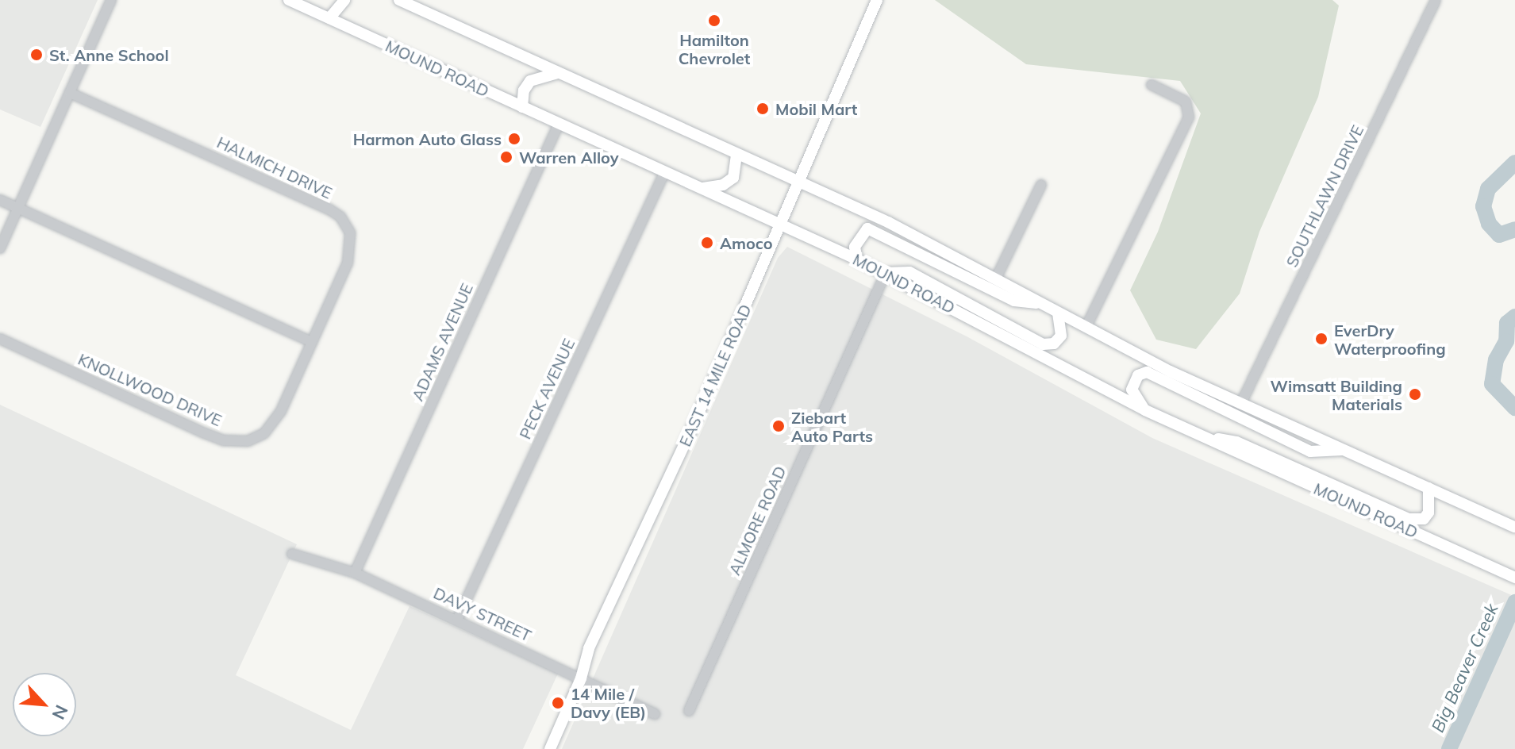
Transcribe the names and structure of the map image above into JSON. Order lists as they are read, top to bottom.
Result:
{
  "streets": {
    "main road": ["MOUND ROAD", "EAST 14 MILE ROAD"],
    "street": [
      "HALMICH DRIVE",
      "SOUTHLAWN DRIVE",
      "ADAMS AVENUE",
      "PECK AVENUE",
      "KNOLLWOOD DRIVE",
      "ALMORE ROAD",
      "DAVY STREET"
    ]
  },
  "crossings": [
    ["MOUND ROAD", "ADAMS AVENUE"],
    ["MOUND ROAD", "EAST 14 MILE ROAD"],
    ["MOUND ROAD", "PECK AVENUE"],
    ["MOUND ROAD", "ALMORE ROAD"],
    ["HALMICH DRIVE", "KNOLLWOOD DRIVE"],
    ["ADAMS AVENUE", "DAVY STREET"],
    ["EAST 14 MILE ROAD", "DAVY STREET"],
    ["PECK AVENUE", "DAVY STREET"]
  ],
  "water": ["Big Beaver Creek"],
  "places": [
    "Hamilton Chevrolet",
    "St. Anne School",
    "Mobil Mart",
    "Harmon Auto Glass",
    "Warren Alloy",
    "Amoco",
    "EverDry Waterproofing",
    "Wimsatt Building Materials",
    "Ziebart Auto Parts",
    "14 Mile / Davy (EB)"
  ],
  "north": "bottom right"
}
